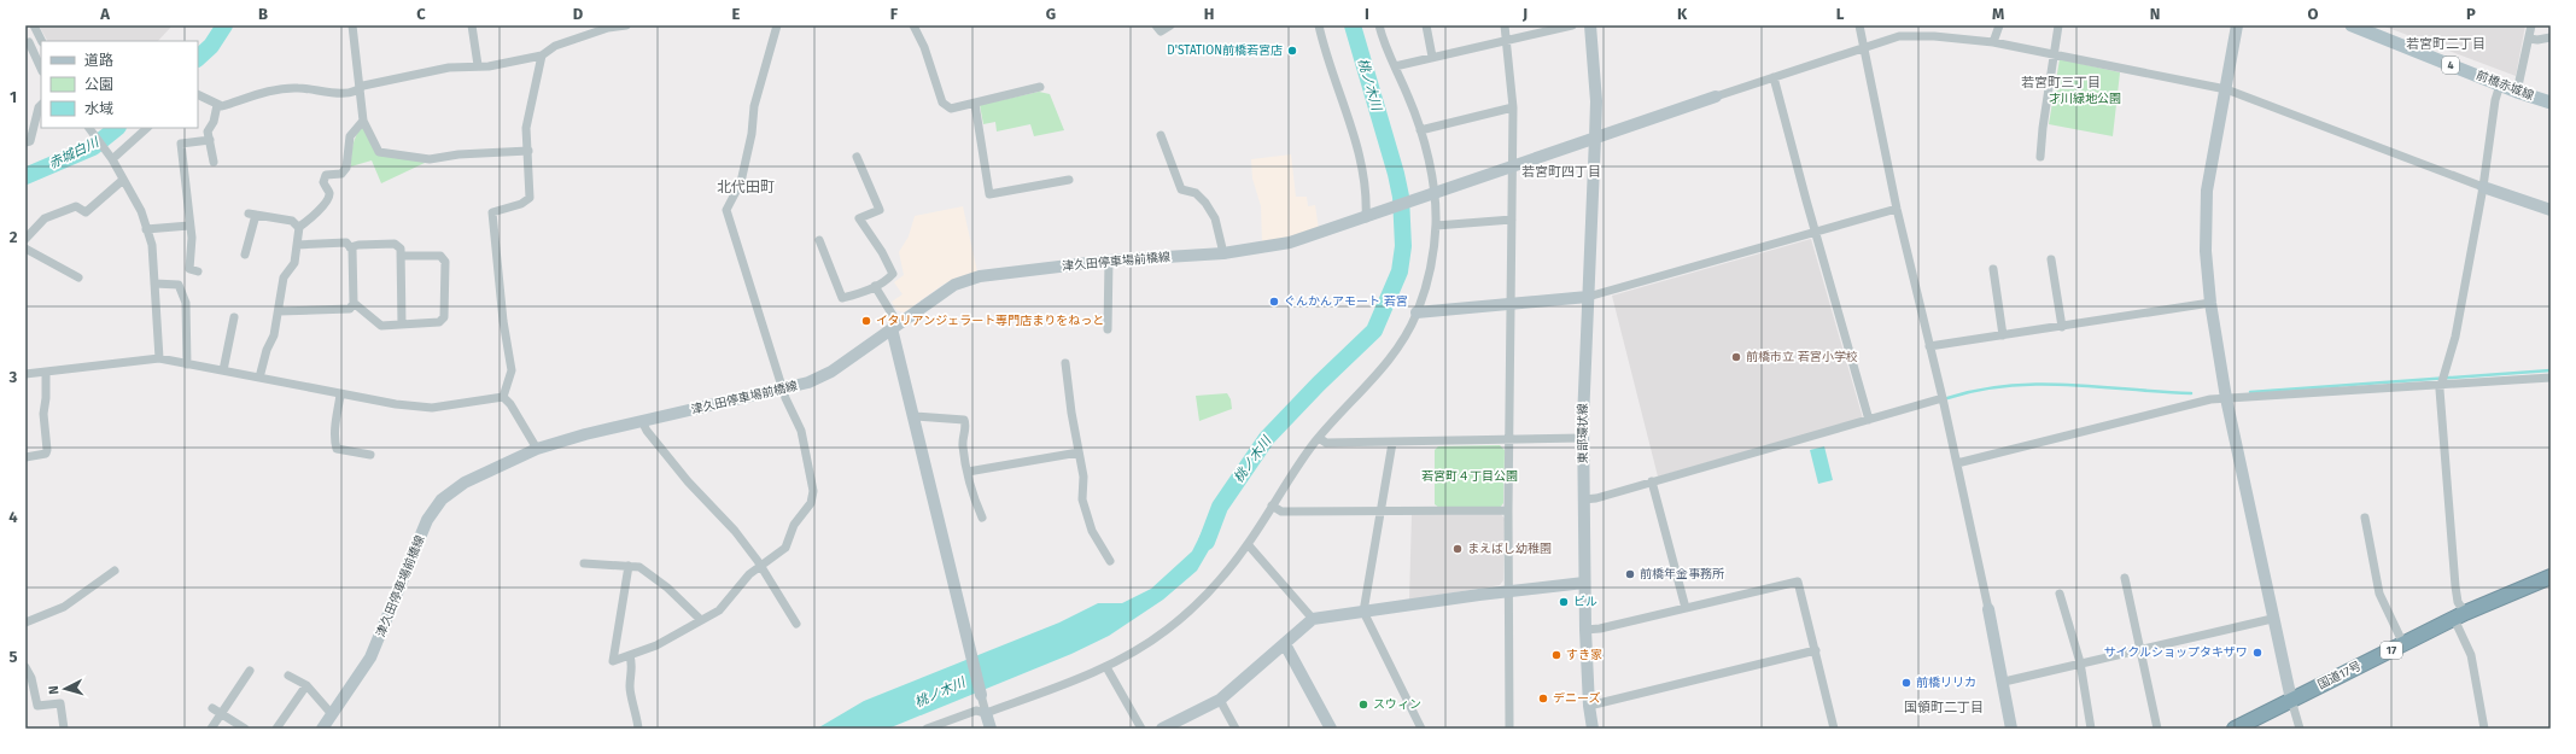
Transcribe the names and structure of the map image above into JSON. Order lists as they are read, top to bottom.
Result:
{
  "streets": {
    "highway": ["17", "国道17号"],
    "main road": ["4", "前橋赤城線"],
    "street": ["津久田停車場前橋線", "東部環状線"]
  },
  "districts": [
    "若宮町二丁目",
    "若宮町三丁目",
    "若宮町四丁目",
    "北代田町",
    "国領町二丁目"
  ],
  "water": ["桃ノ木川", "赤城白川"],
  "parks": ["才川緑地公園", "若宮町４丁目公園"],
  "places": [
    "D'STATION前橋若宮店",
    "ぐんかんアモート 若宮",
    "イタリアンジェラート専門店まりをねっと",
    "前橋市立 若宮小学校",
    "まえばし幼稚園",
    "前橋年金事務所",
    "ビル",
    "サイクルショップタキザワ",
    "すき家",
    "前橋リリカ",
    "デニーズ",
    "スウィン"
  ],
  "legend": ["道路", "公園", "水域"],
  "north": "left",
  "grid": {
    "columns": [
      "A",
      "B",
      "C",
      "D",
      "E",
      "F",
      "G",
      "H",
      "I",
      "J",
      "K",
      "L",
      "M",
      "N",
      "O",
      "P"
    ],
    "rows": [
      "1",
      "2",
      "3",
      "4",
      "5"
    ]
  }
}
